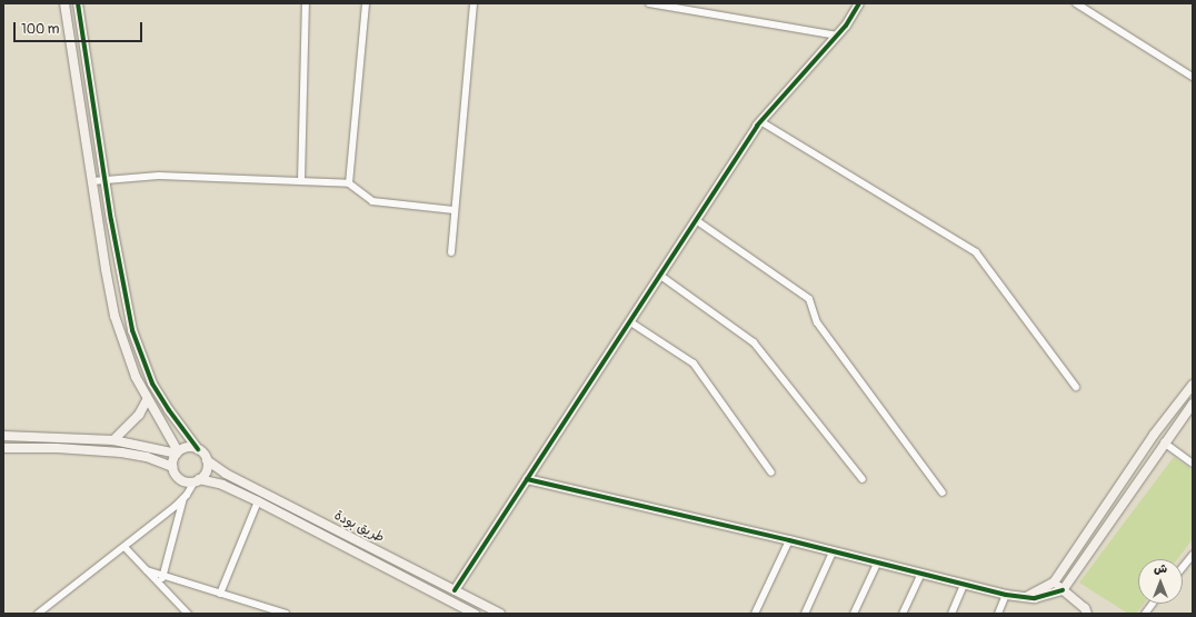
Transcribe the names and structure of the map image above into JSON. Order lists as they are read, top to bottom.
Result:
{
  "streets": {
    "street": ["طريق بودة"]
  },
  "scale_bar": "100 m",
  "north": "top"
}
